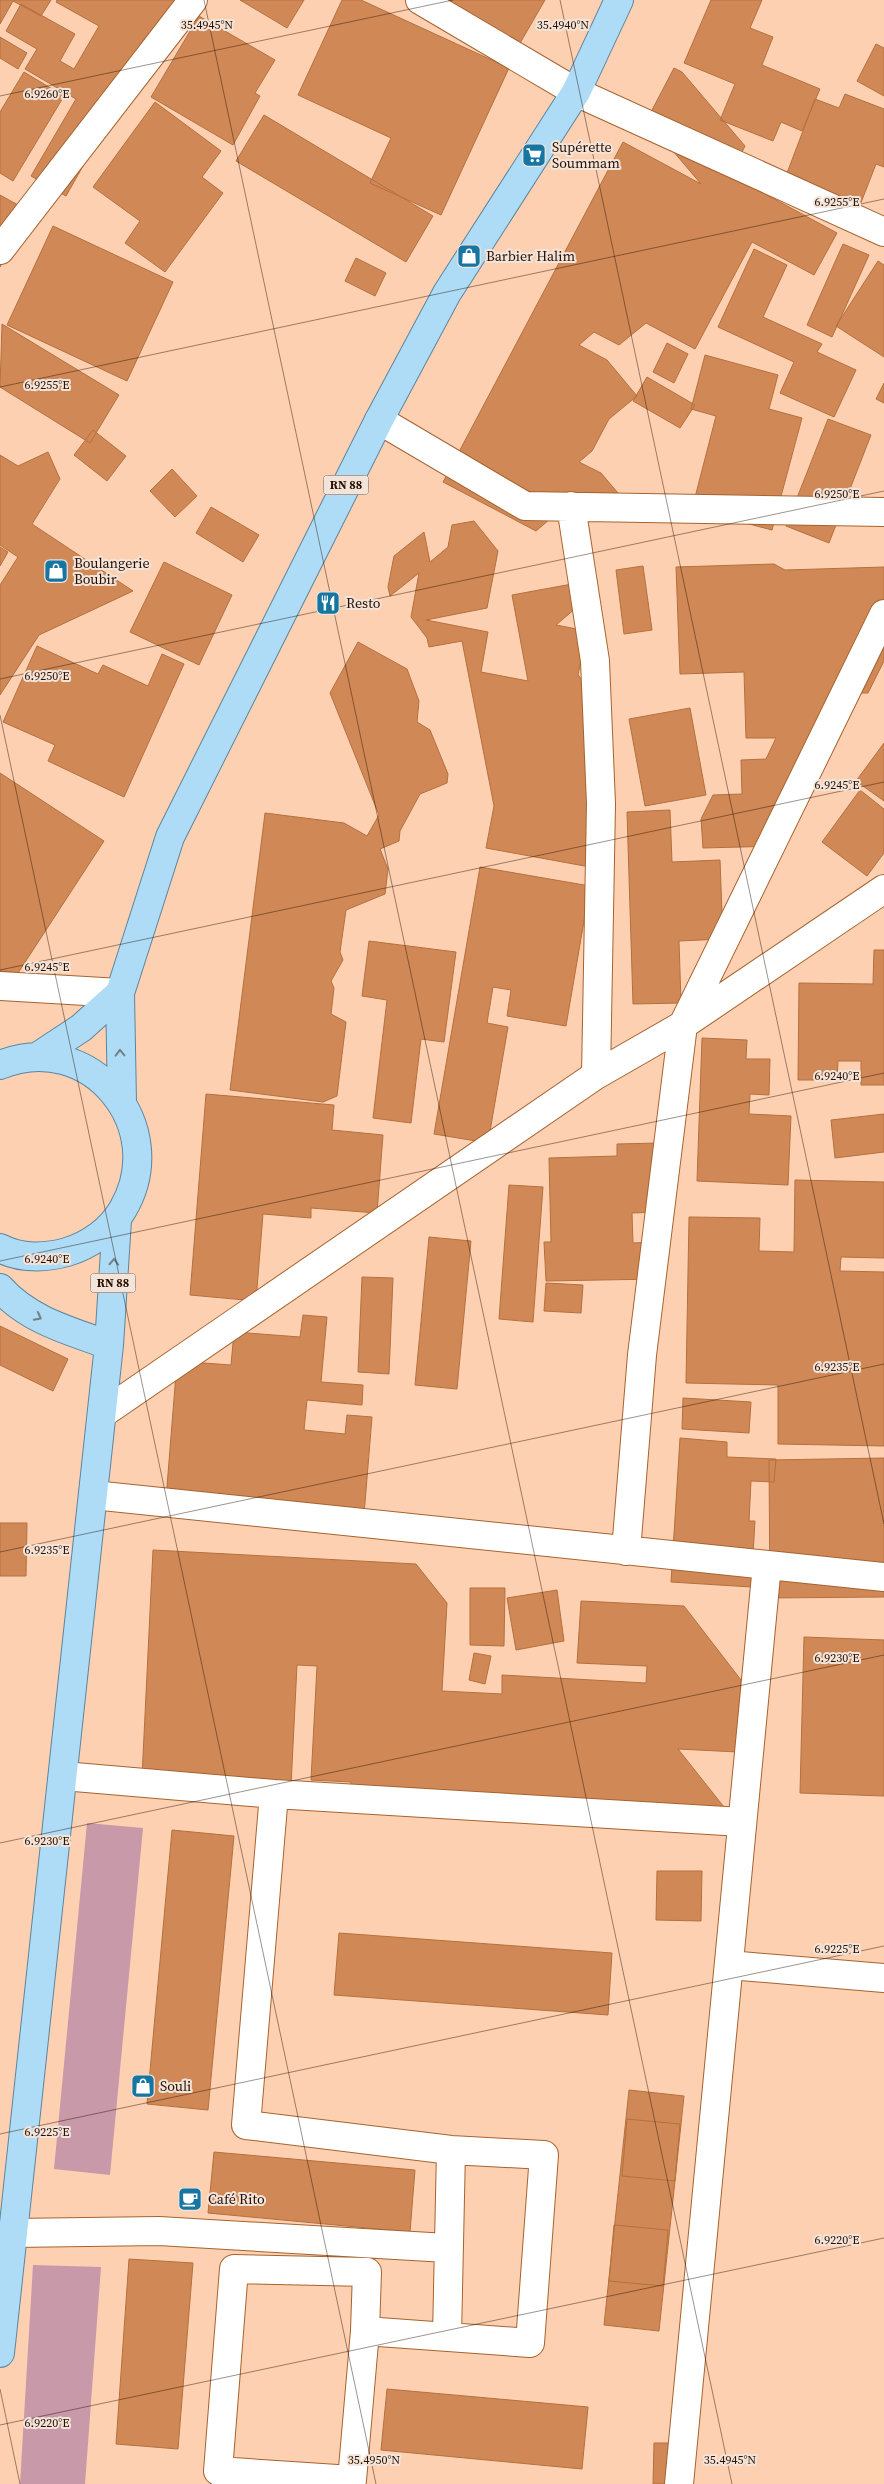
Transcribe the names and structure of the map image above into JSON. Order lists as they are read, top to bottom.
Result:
{
  "streets": {
    "main road": ["RN 88"]
  },
  "places": {
    "supermarket": ["Supérette Soummam"],
    "shop": ["Barbier Halim", "Boulangerie Boubir", "Souli"],
    "restaurant": ["Resto"],
    "cafe": ["Café Rito"]
  },
  "coordinates": [
    "35.4945°N",
    "35.4940°N",
    "6.9260°E",
    "6.9255°E",
    "6.9250°E",
    "6.9245°E",
    "6.9240°E",
    "6.9235°E",
    "6.9230°E",
    "6.9225°E",
    "6.9220°E",
    "35.4950°N"
  ]
}
